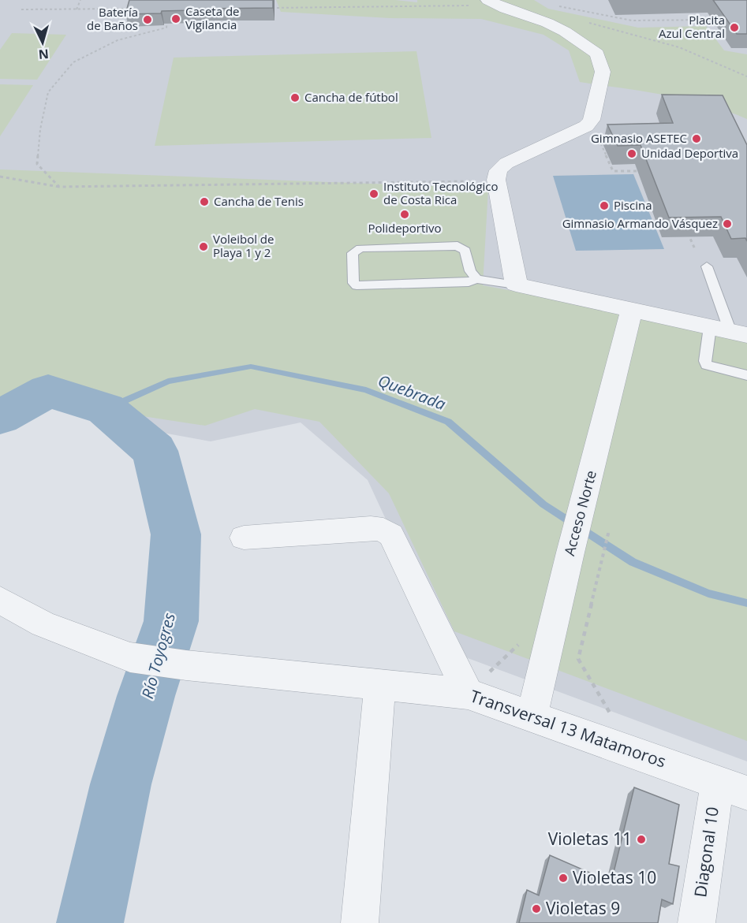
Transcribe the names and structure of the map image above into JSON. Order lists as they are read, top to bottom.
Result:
{
  "streets": {
    "street": ["Acceso Norte", "Transversal 13 Matamoros", "Diagonal 10"]
  },
  "crossings": [
    ["Acceso Norte", "Transversal 13 Matamoros"],
    ["Transversal 13 Matamoros", "Diagonal 10"]
  ],
  "water": ["Quebrada", "Río Toyogres"],
  "places": [
    "Caseta de Vigilancia",
    "Batería de Baños",
    "Placita Azul Central",
    "Cancha de fútbol",
    "Gimnasio ASETEC",
    "Unidad Deportiva",
    "Instituto Tecnológico de Costa Rica",
    "Cancha de Tenis",
    "Piscina",
    "Polideportivo",
    "Gimnasio Armando Vásquez",
    "Voleibol de Playa 1 y 2",
    "Violetas 11",
    "Violetas 10",
    "Violetas 9"
  ],
  "north": "bottom"
}
